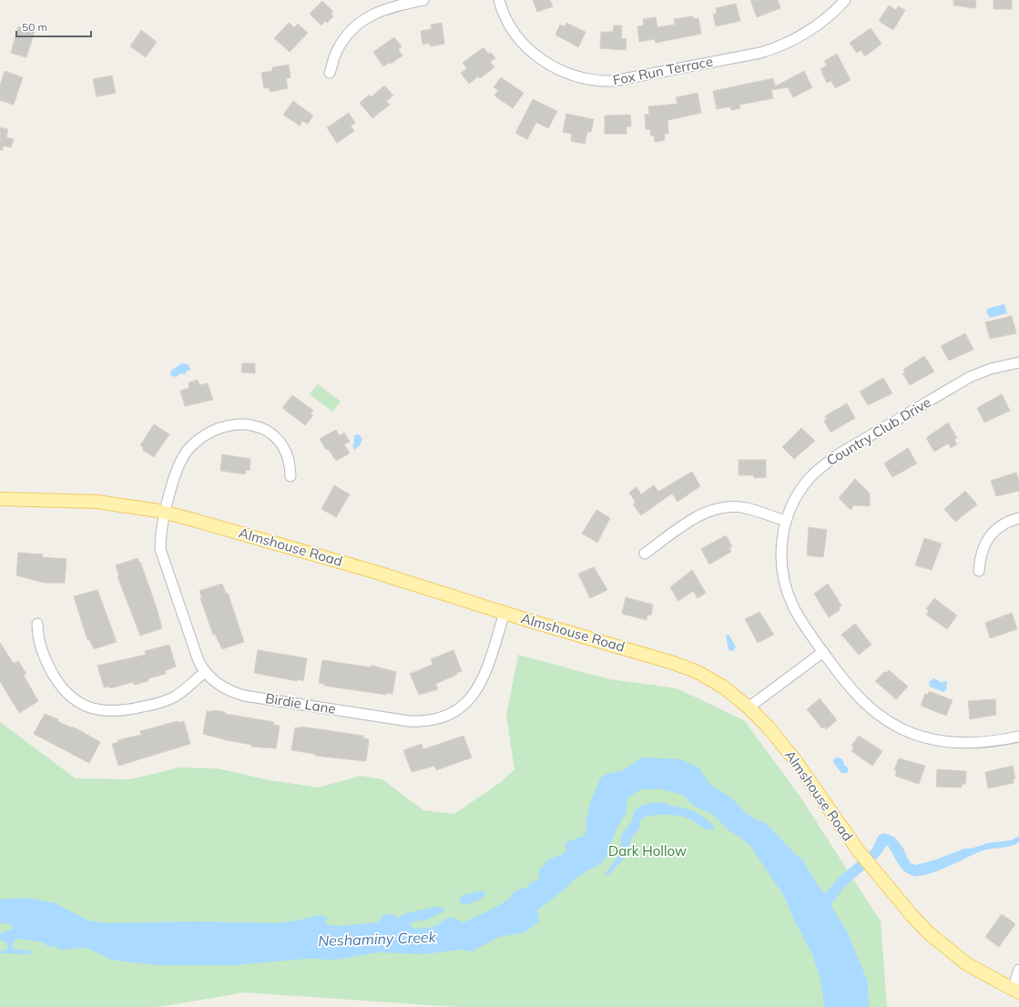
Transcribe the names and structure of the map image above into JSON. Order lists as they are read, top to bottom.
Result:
{
  "streets": {
    "main road": ["Almshouse Road"],
    "street": ["Fox Run Terrace", "Country Club Drive", "Birdie Lane"]
  },
  "crossings": [
    ["Almshouse Road", "Birdie Lane"]
  ],
  "water": ["Neshaminy Creek"],
  "parks": ["Dark Hollow"],
  "scale_bar": "50 m"
}
